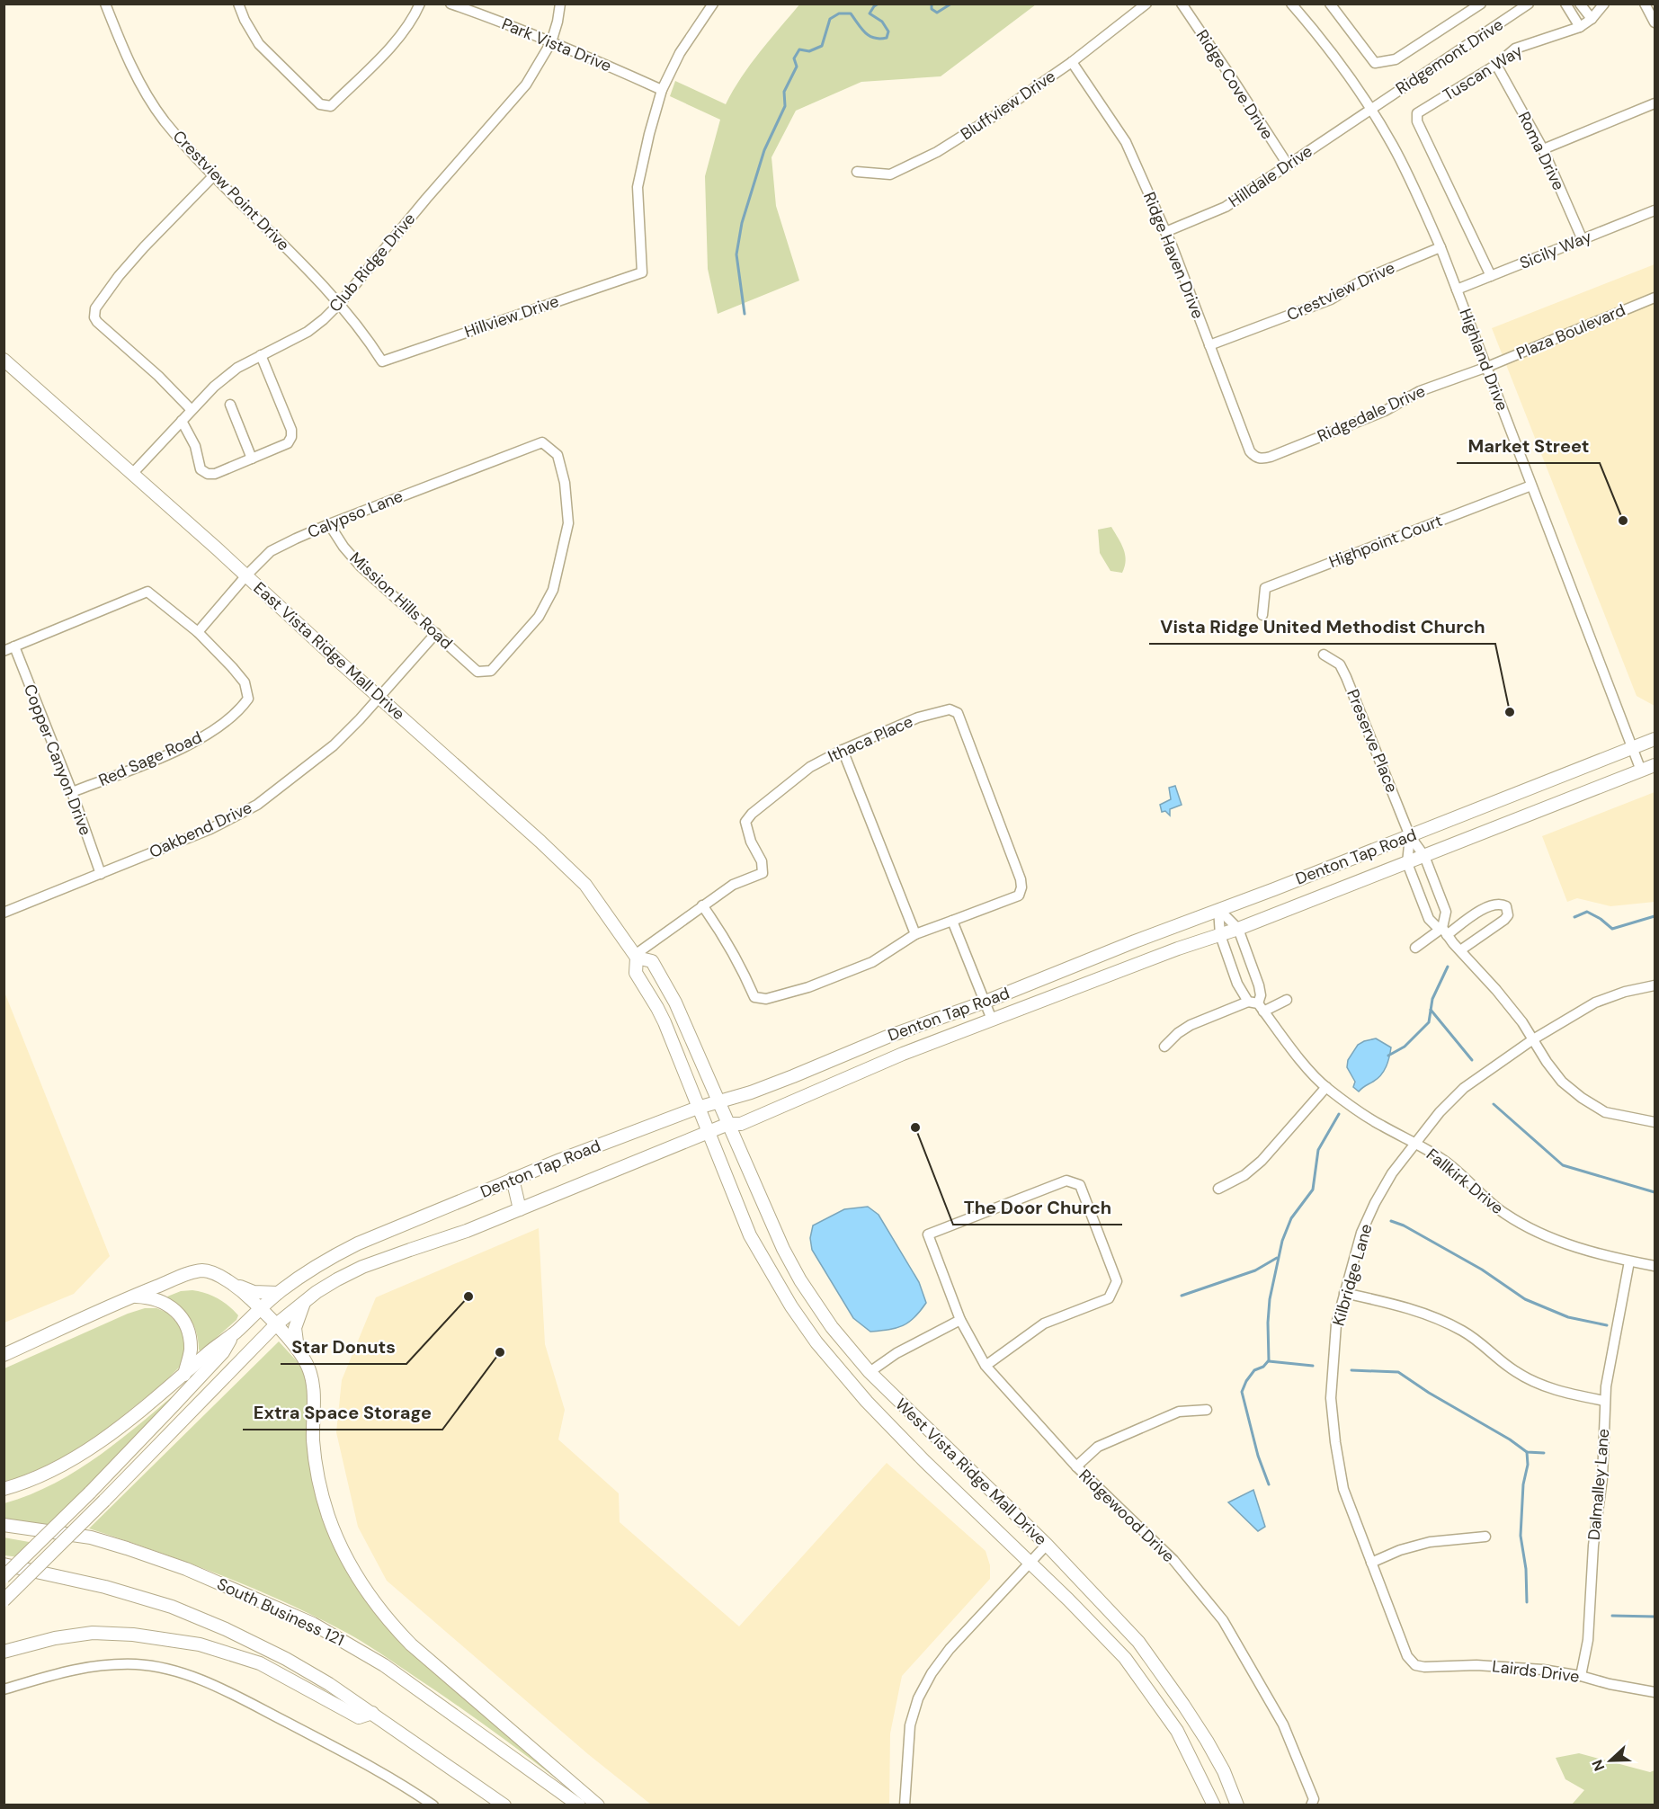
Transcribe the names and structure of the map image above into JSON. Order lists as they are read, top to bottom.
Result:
{
  "streets": {
    "main road": [
      "East Vista Ridge Mall Drive",
      "Denton Tap Road",
      "West Vista Ridge Mall Drive",
      "South Business 121"
    ],
    "street": [
      "Park Vista Drive",
      "Ridgemont Drive",
      "Tuscan Way",
      "Ridge Cove Drive",
      "Bluffview Drive",
      "Roma Drive",
      "Hilldale Drive",
      "Crestview Point Drive",
      "Sicily Way",
      "Ridge Haven Drive",
      "Club Ridge Drive",
      "Crestview Drive",
      "Hillview Drive",
      "Plaza Boulevard",
      "Highland Drive",
      "Ridgedale Drive",
      "Calypso Lane",
      "Highpoint Court",
      "Mission Hills Road",
      "Ithaca Place",
      "Preserve Place",
      "Red Sage Road",
      "Copper Canyon Drive",
      "Oakbend Drive",
      "Fallkirk Drive",
      "Kilbridge Lane",
      "Dalmalley Lane",
      "Ridgewood Drive",
      "Lairds Drive"
    ]
  },
  "crossings": [
    ["Park Vista Drive", "Club Ridge Drive"],
    ["Park Vista Drive", "Hillview Drive"],
    ["Ridgemont Drive", "Hilldale Drive"],
    ["Ridgemont Drive", "Highland Drive"],
    ["Tuscan Way", "Roma Drive"],
    ["Tuscan Way", "Sicily Way"],
    ["Ridge Cove Drive", "Hilldale Drive"],
    ["Bluffview Drive", "Ridge Haven Drive"],
    ["Roma Drive", "Sicily Way"],
    ["Hilldale Drive", "Ridge Haven Drive"],
    ["Hilldale Drive", "Highland Drive"],
    ["Crestview Point Drive", "Club Ridge Drive"],
    ["Crestview Point Drive", "Hillview Drive"],
    ["Sicily Way", "Highland Drive"],
    ["Ridge Haven Drive", "Crestview Drive"],
    ["Ridge Haven Drive", "Ridgedale Drive"],
    ["Club Ridge Drive", "East Vista Ridge Mall Drive"],
    ["Crestview Drive", "Highland Drive"],
    ["Plaza Boulevard", "Highland Drive"],
    ["Plaza Boulevard", "Ridgedale Drive"],
    ["Highland Drive", "Ridgedale Drive"],
    ["Highland Drive", "Highpoint Court"],
    ["Highland Drive", "Denton Tap Road"],
    ["Calypso Lane", "Mission Hills Road"],
    ["Calypso Lane", "East Vista Ridge Mall Drive"],
    ["Calypso Lane", "Red Sage Road"],
    ["Mission Hills Road", "Oakbend Drive"],
    ["East Vista Ridge Mall Drive", "Ithaca Place"],
    ["East Vista Ridge Mall Drive", "Oakbend Drive"],
    ["East Vista Ridge Mall Drive", "Denton Tap Road"],
    ["East Vista Ridge Mall Drive", "West Vista Ridge Mall Drive"],
    ["Preserve Place", "Denton Tap Road"],
    ["Red Sage Road", "Copper Canyon Drive"],
    ["Copper Canyon Drive", "Oakbend Drive"],
    ["Denton Tap Road", "Fallkirk Drive"],
    ["Denton Tap Road", "West Vista Ridge Mall Drive"],
    ["Fallkirk Drive", "Kilbridge Lane"],
    ["Fallkirk Drive", "Dalmalley Lane"],
    ["Kilbridge Lane", "Lairds Drive"],
    ["Dalmalley Lane", "Lairds Drive"]
  ],
  "places": [
    "Market Street",
    "Vista Ridge United Methodist Church",
    "The Door Church",
    "Star Donuts",
    "Extra Space Storage"
  ],
  "north": "left"
}
